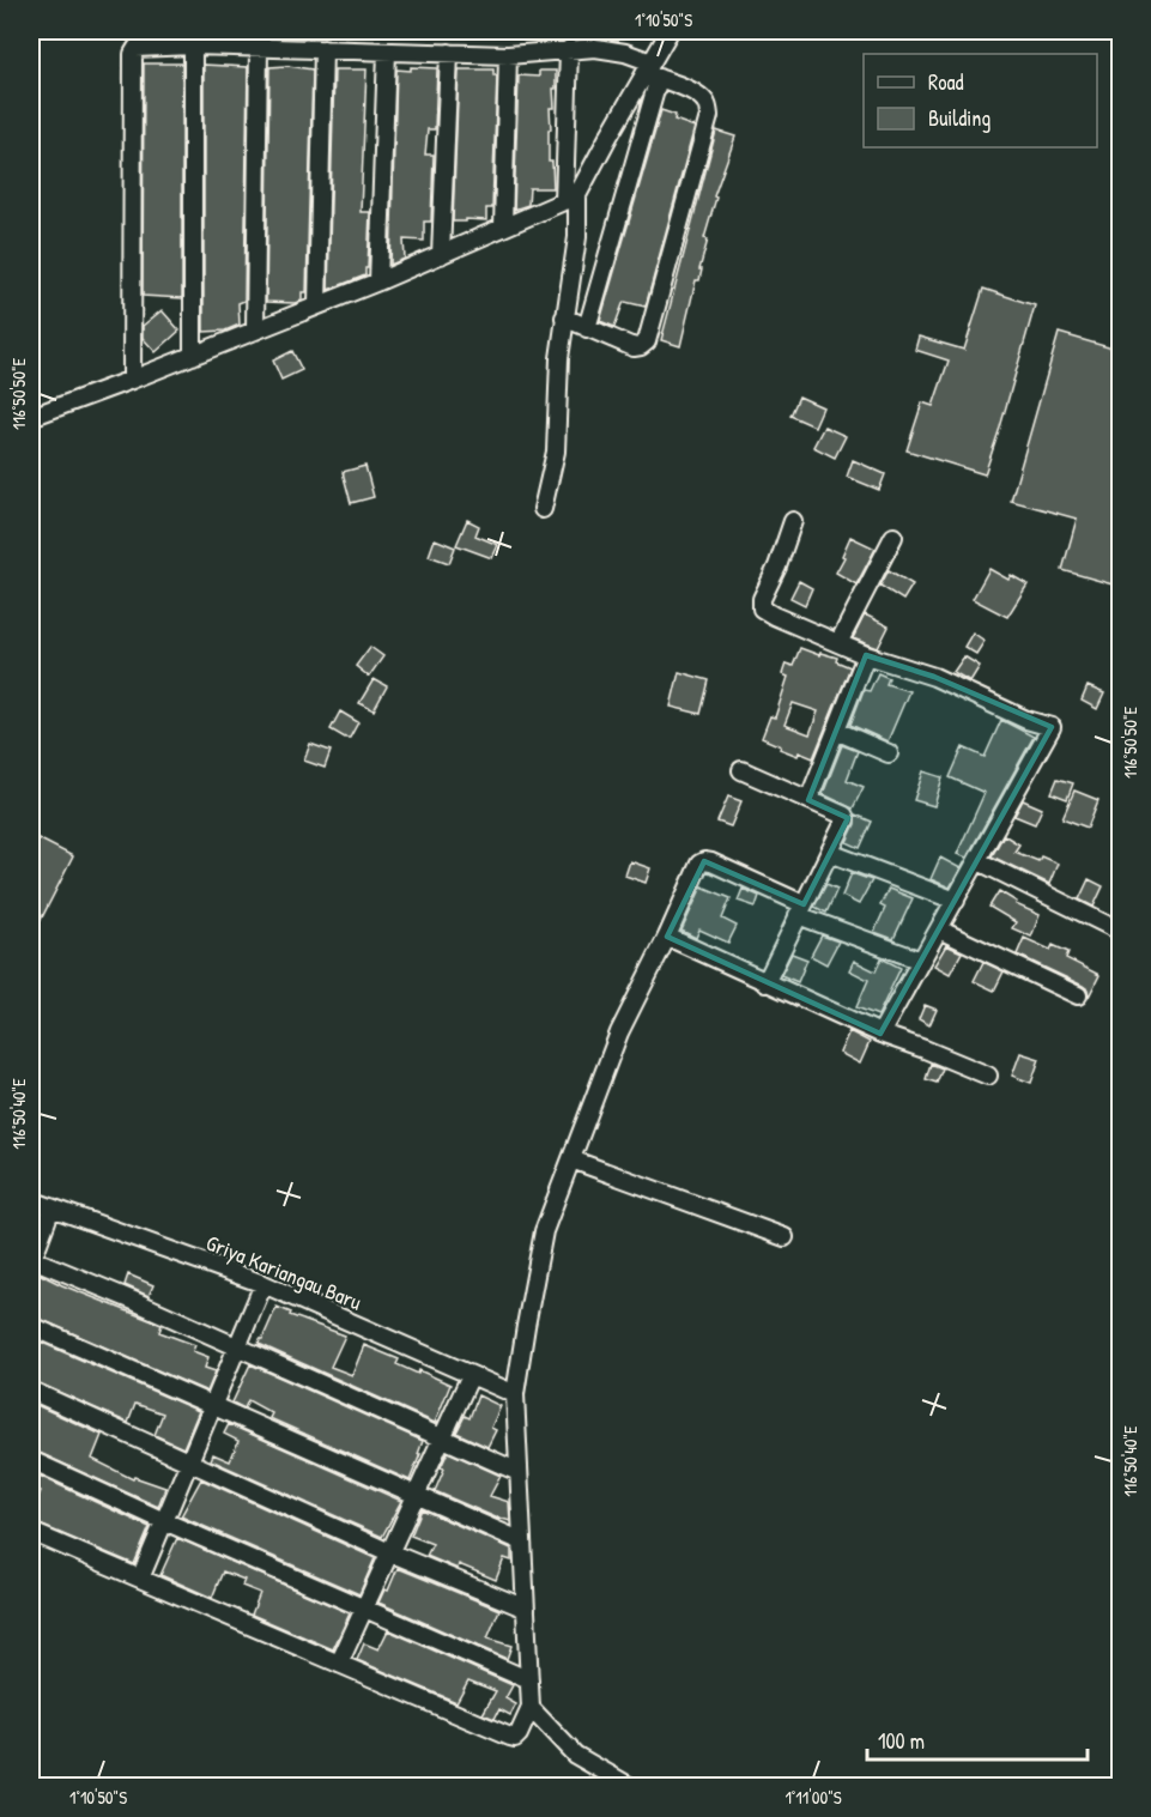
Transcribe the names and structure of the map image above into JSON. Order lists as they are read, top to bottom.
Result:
{
  "streets": {
    "street": ["Griya Kariangau Baru"]
  },
  "legend": ["Road", "Building"],
  "scale_bar": "100 m",
  "coordinates": [
    "1°10'50\"S",
    "116°50'50\"E",
    "116°50'40\"E",
    "1°11'00\"S"
  ]
}
